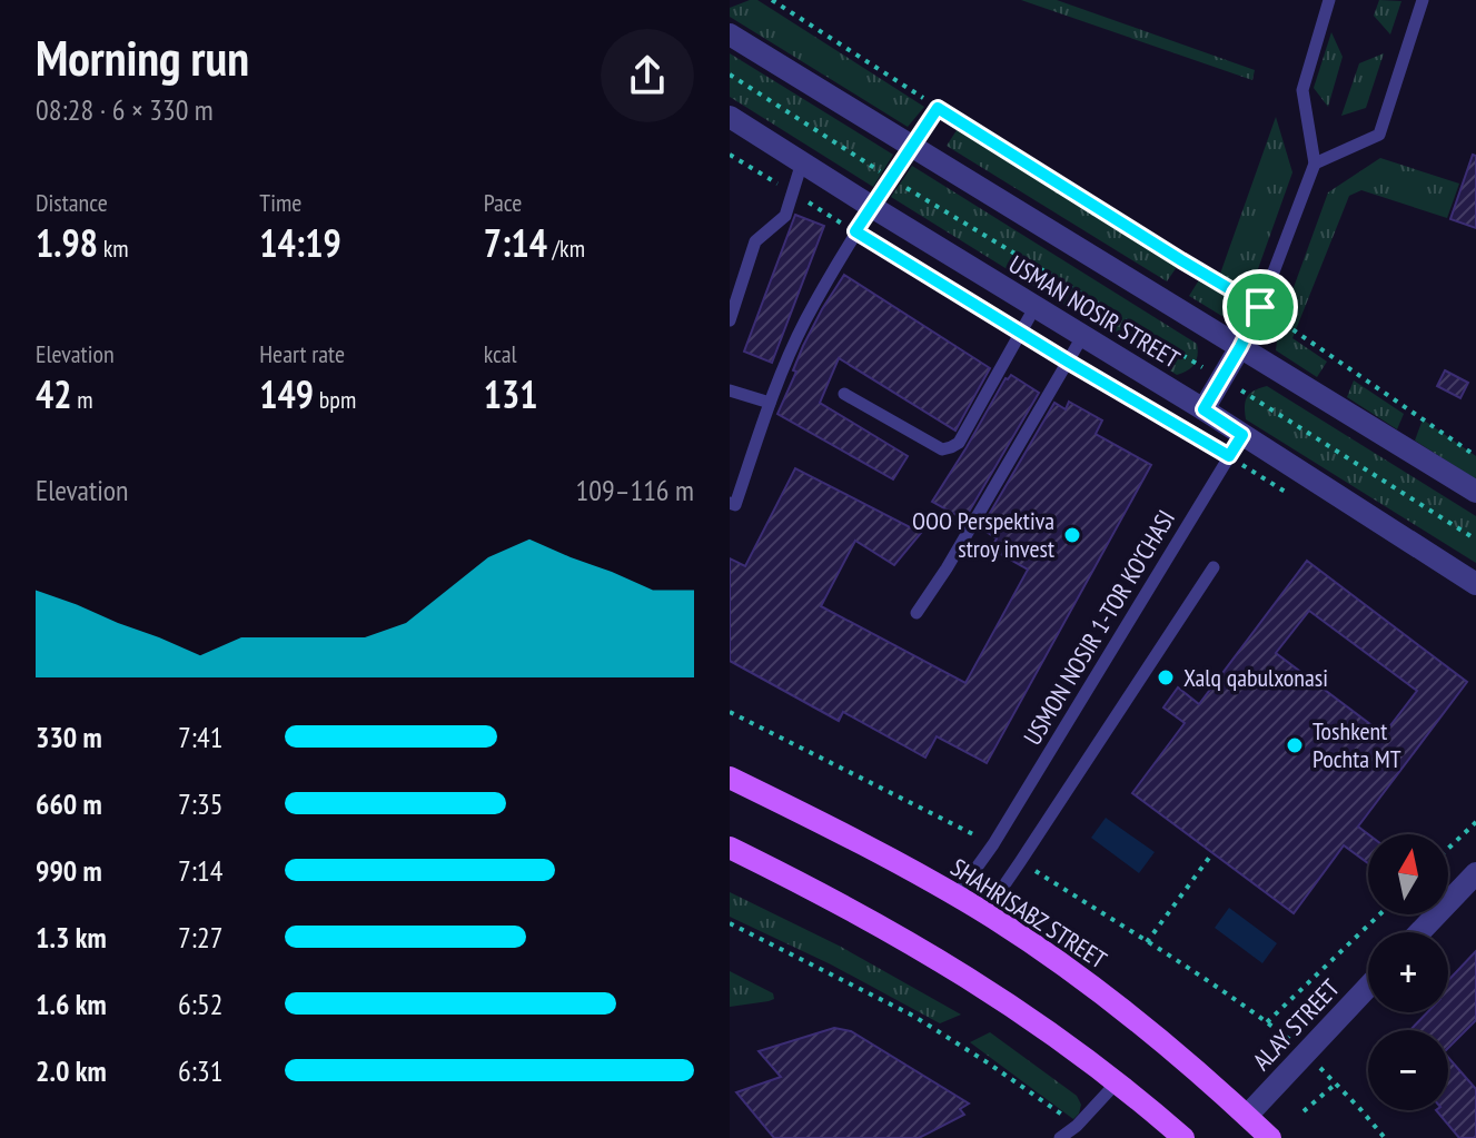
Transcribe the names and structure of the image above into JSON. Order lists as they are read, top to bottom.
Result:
{
  "streets": {
    "main road": ["SHAHRISABZ STREET"],
    "street": ["USMAN NOSIR STREET", "ALAY STREET"],
    "lane": ["USMON NOSIR 1-TOR KO'CHASI"]
  },
  "crossings": [
    ["USMAN NOSIR STREET", "USMON NOSIR 1-TOR KO'CHASI"],
    ["USMON NOSIR 1-TOR KO'CHASI", "SHAHRISABZ STREET"],
    ["SHAHRISABZ STREET", "ALAY STREET"]
  ],
  "places": ["ООО Perspektiva stroy invest", "Xalq qabulxonasi", "Toshkent Pochta MT"],
  "north": "top",
  "page": {
    "heading": ["Morning run", "08:28 · 6 × 330 m"],
    "stats": [
      ["Distance", "1.98 km"],
      ["Time", "14:19"],
      ["Pace", "7:14 /km"],
      ["Elevation", "42 m"],
      ["Heart rate", "149 bpm"],
      ["kcal", "131"]
    ],
    "chart": ["Elevation", "109–116 m"],
    "list": [
      {
        "name": "330 m",
        "note": "7:41"
      },
      {
        "name": "660 m",
        "note": "7:35"
      },
      {
        "name": "990 m",
        "note": "7:14"
      },
      {
        "name": "1.3 km",
        "note": "7:27"
      },
      {
        "name": "1.6 km",
        "note": "6:52"
      },
      {
        "name": "2.0 km",
        "note": "6:31"
      }
    ],
    "map_buttons": ["+", "−"]
  }
}
